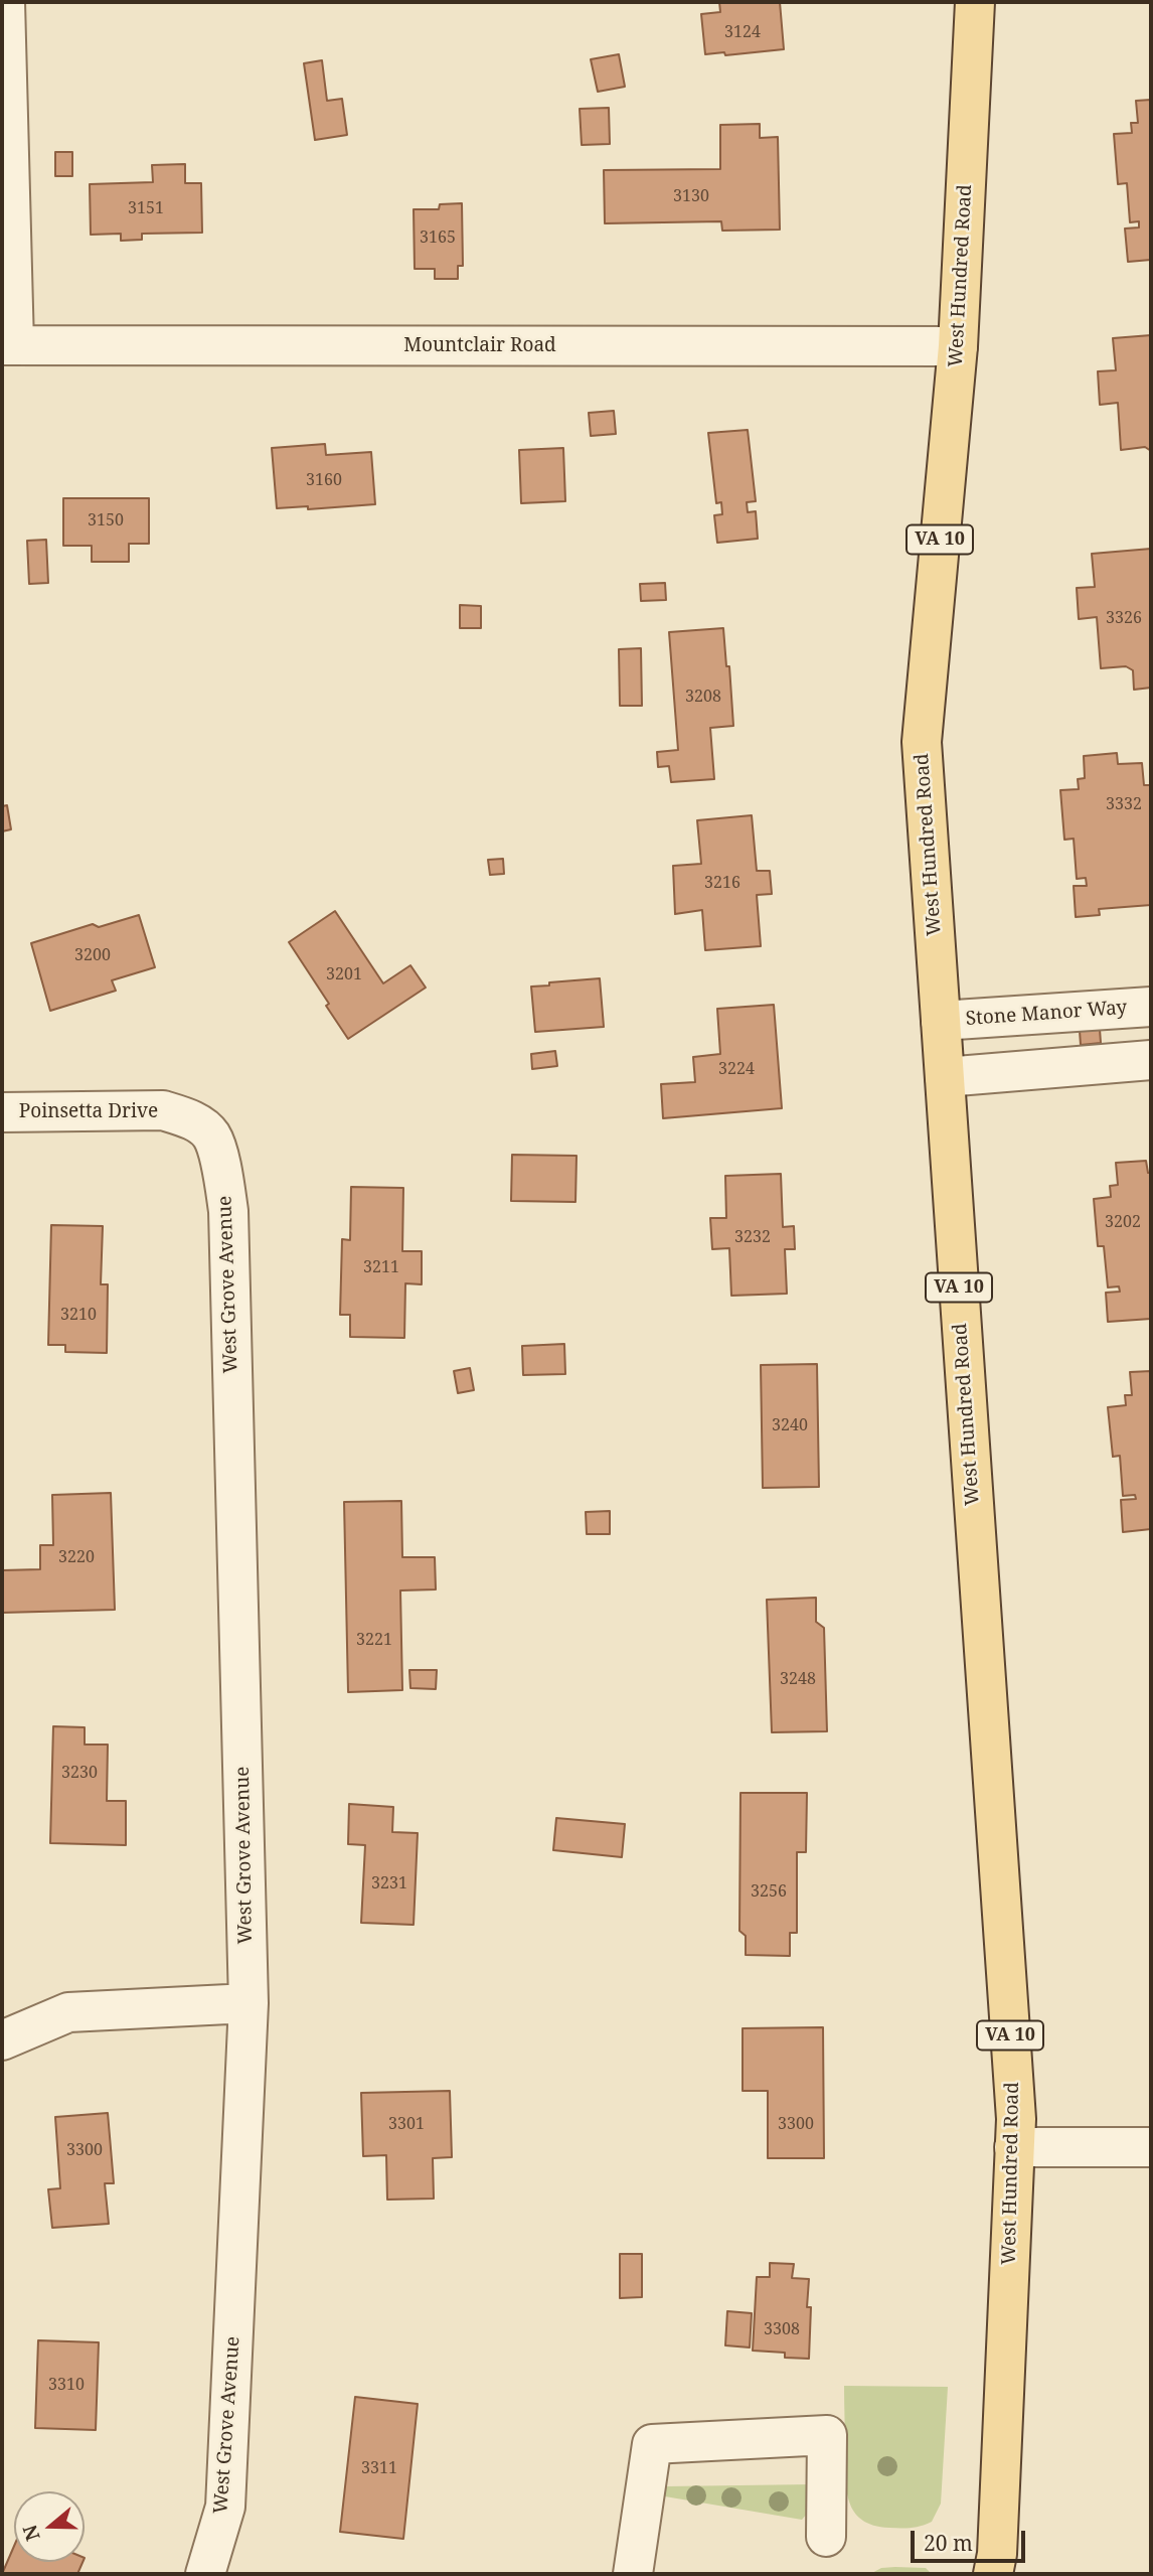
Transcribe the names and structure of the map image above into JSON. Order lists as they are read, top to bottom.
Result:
{
  "streets": {
    "main road": ["West Hundred Road", "VA 10"],
    "street": [
      "Mountclair Road",
      "Stone Manor Way",
      "Poinsetta Drive",
      "West Grove Avenue"
    ]
  },
  "crossings": [
    ["West Hundred Road", "Mountclair Road"],
    ["West Hundred Road", "Stone Manor Way"],
    ["Poinsetta Drive", "West Grove Avenue"]
  ],
  "house_numbers": [
    "3124",
    "3130",
    "3151",
    "3165",
    "3160",
    "3150",
    "3326",
    "3208",
    "3332",
    "3216",
    "3200",
    "3201",
    "3224",
    "3202",
    "3232",
    "3211",
    "3210",
    "3240",
    "3220",
    "3221",
    "3248",
    "3230",
    "3231",
    "3256",
    "3301",
    "3300",
    "3300",
    "3308",
    "3310",
    "3311"
  ],
  "scale_bar": "20 m",
  "north": "left"
}
